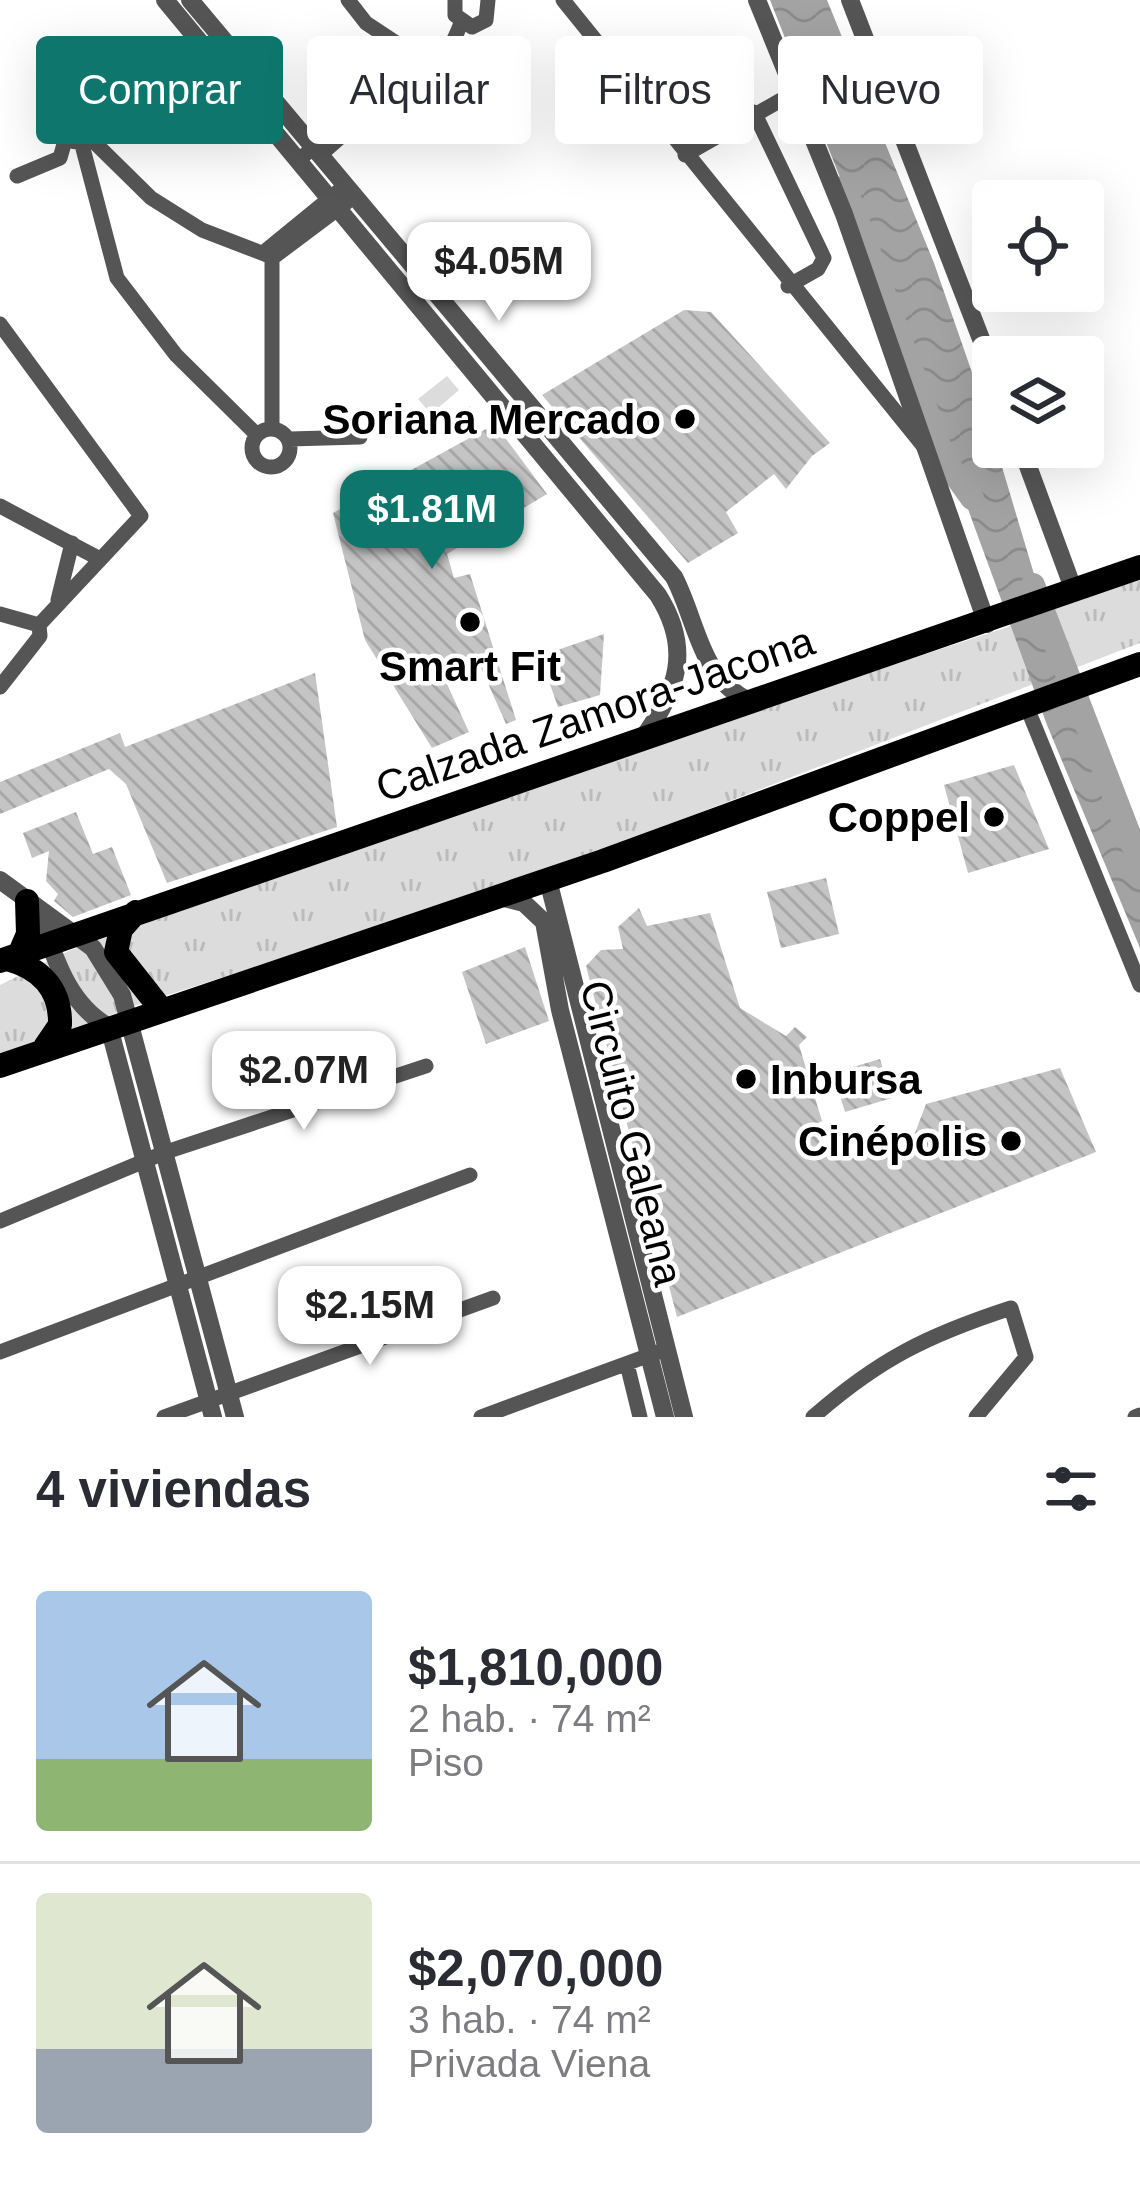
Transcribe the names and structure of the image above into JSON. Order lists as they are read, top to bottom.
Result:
{
  "streets": {
    "main road": ["Calzada Zamora-Jacona"],
    "street": ["Circuito Galeana"]
  },
  "places": [
    "Soriana Mercado",
    "Smart Fit",
    "Coppel",
    "Inbursa",
    "Cinépolis"
  ],
  "page": {
    "chip": [
      "Comprar",
      "Alquilar",
      "Filtros",
      "Nuevo"
    ],
    "price": [
      "$4.05M",
      "$1.81M",
      "$2.07M",
      "$2.15M"
    ],
    "heading": "4 viviendas",
    "list": [
      {
        "name": "$1,810,000",
        "note": "2 hab. · 74 m² · Piso"
      },
      {
        "name": "$2,070,000",
        "note": "3 hab. · 74 m² · Privada Viena"
      }
    ]
  }
}
